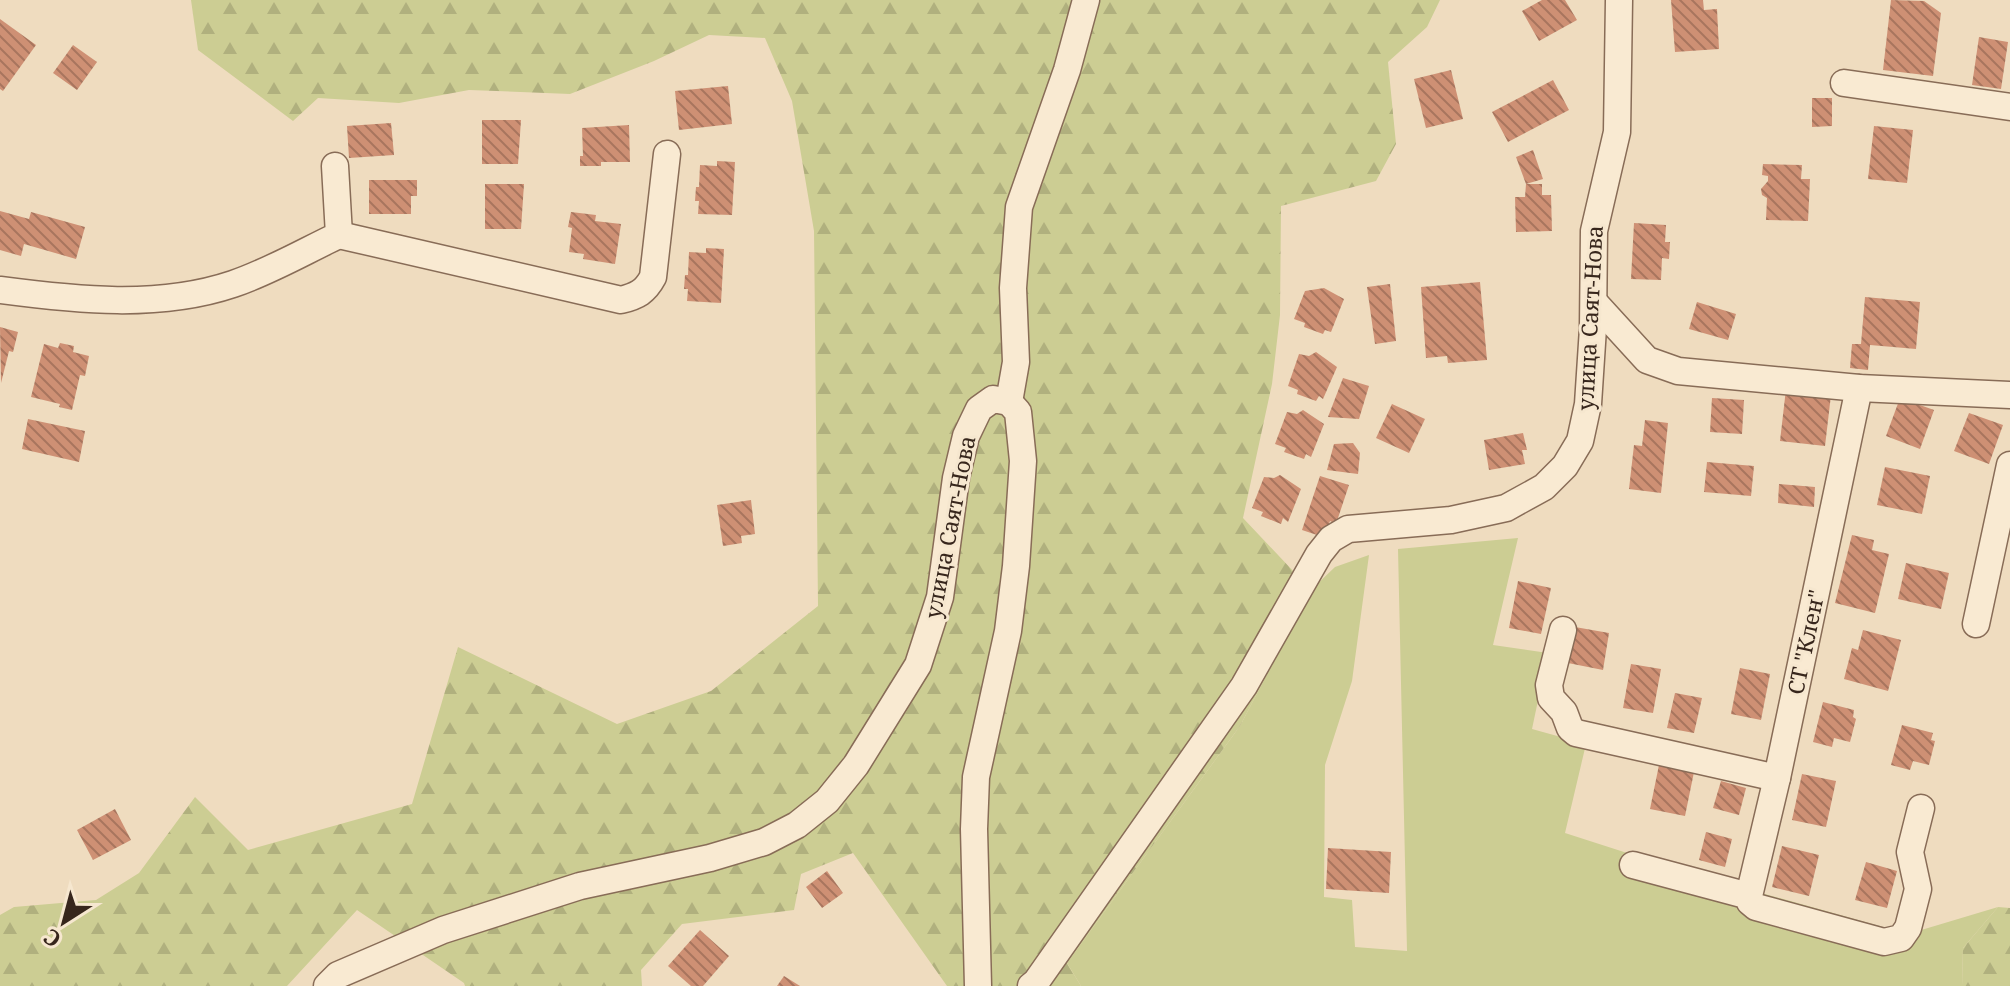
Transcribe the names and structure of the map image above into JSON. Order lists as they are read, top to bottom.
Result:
{
  "streets": {
    "street": ["улица Саят-Нова", "СТ \"Клен\""]
  },
  "north": "bottom left"
}
